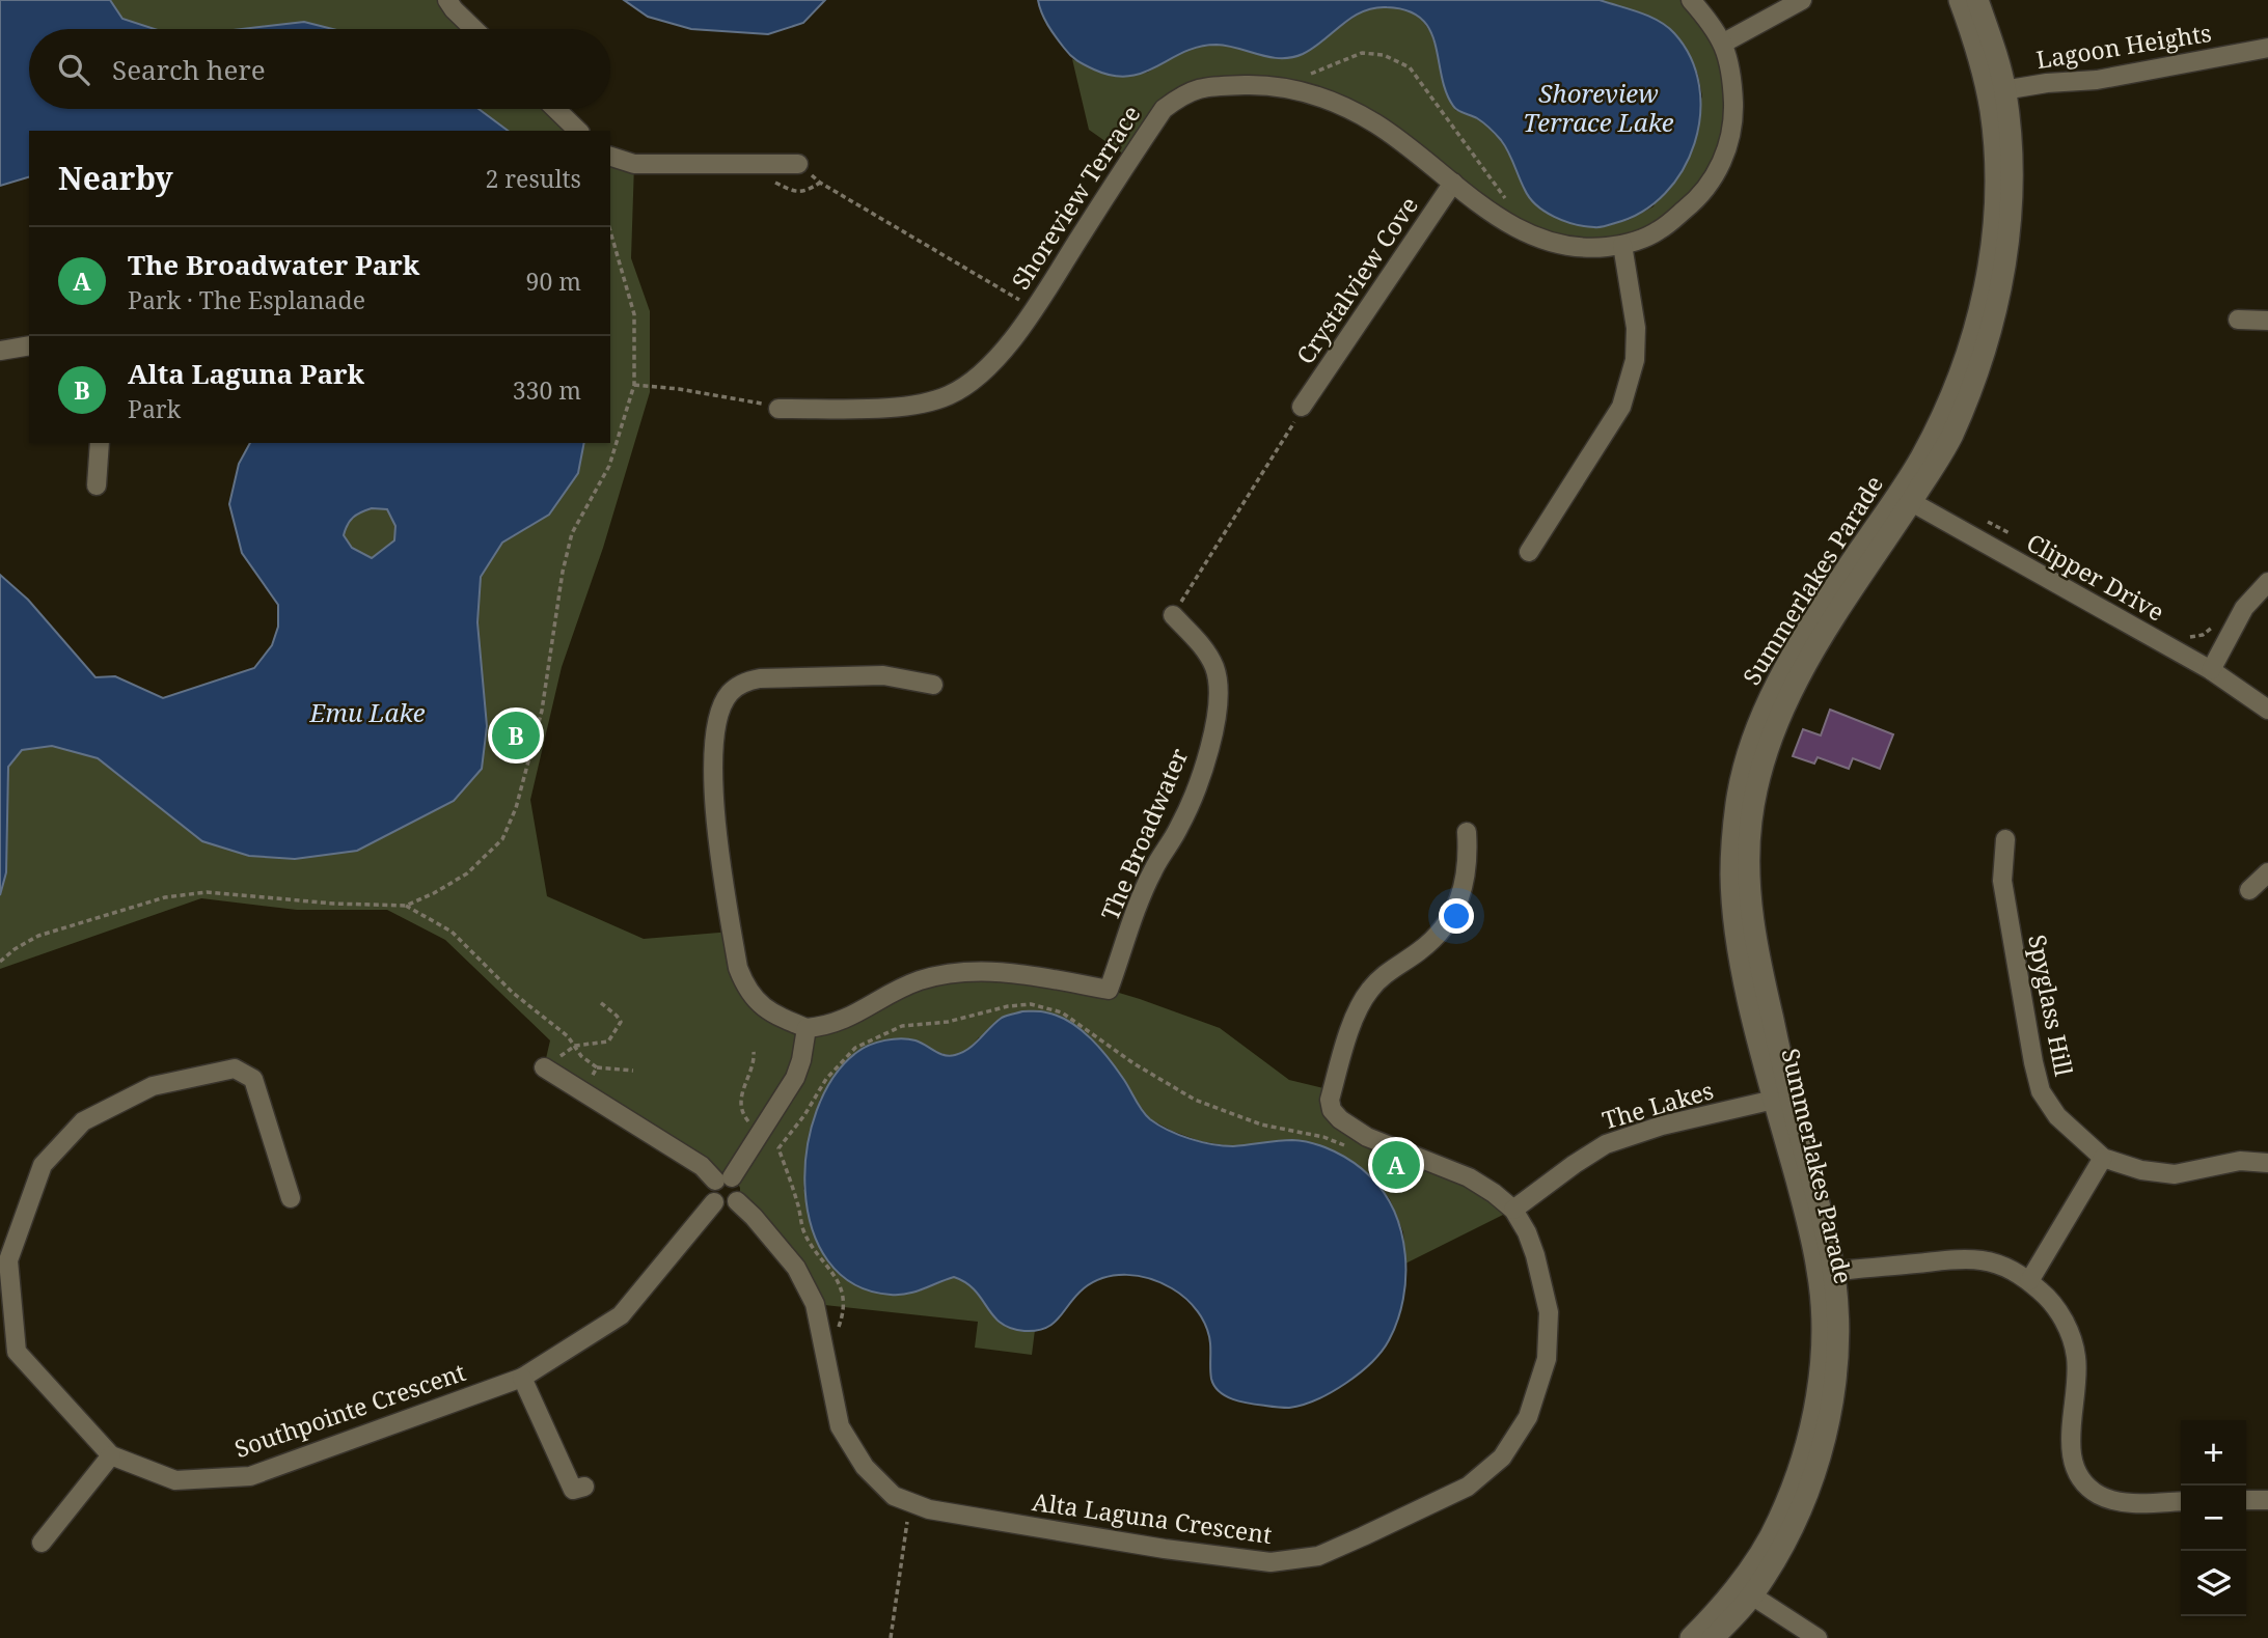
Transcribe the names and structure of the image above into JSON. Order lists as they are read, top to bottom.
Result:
{
  "streets": {
    "street": [
      "Lagoon Heights",
      "Shoreview Terrace",
      "Crystalview Cove",
      "Clipper Drive",
      "Summerlakes Parade",
      "The Broadwater",
      "Spyglass Hill",
      "The Lakes",
      "Southpointe Crescent",
      "Alta Laguna Crescent"
    ]
  },
  "crossings": [
    ["Lagoon Heights", "Summerlakes Parade"],
    ["Shoreview Terrace", "Crystalview Cove"],
    ["Clipper Drive", "Summerlakes Parade"],
    ["Summerlakes Parade", "The Lakes"],
    ["The Lakes", "Alta Laguna Crescent"],
    ["Southpointe Crescent", "Alta Laguna Crescent"]
  ],
  "water": ["Shoreview Terrace Lake", "Emu Lake"],
  "page": {
    "search": "Search here",
    "heading": ["Nearby", "2 results"],
    "list": [
      {
        "mark": "A",
        "name": "The Broadwater Park",
        "note": "Park · The Esplanade",
        "value": "90 m"
      },
      {
        "mark": "B",
        "name": "Alta Laguna Park",
        "note": "Park",
        "value": "330 m"
      }
    ],
    "pins": ["B", "A"],
    "map_buttons": ["+", "−"]
  }
}
